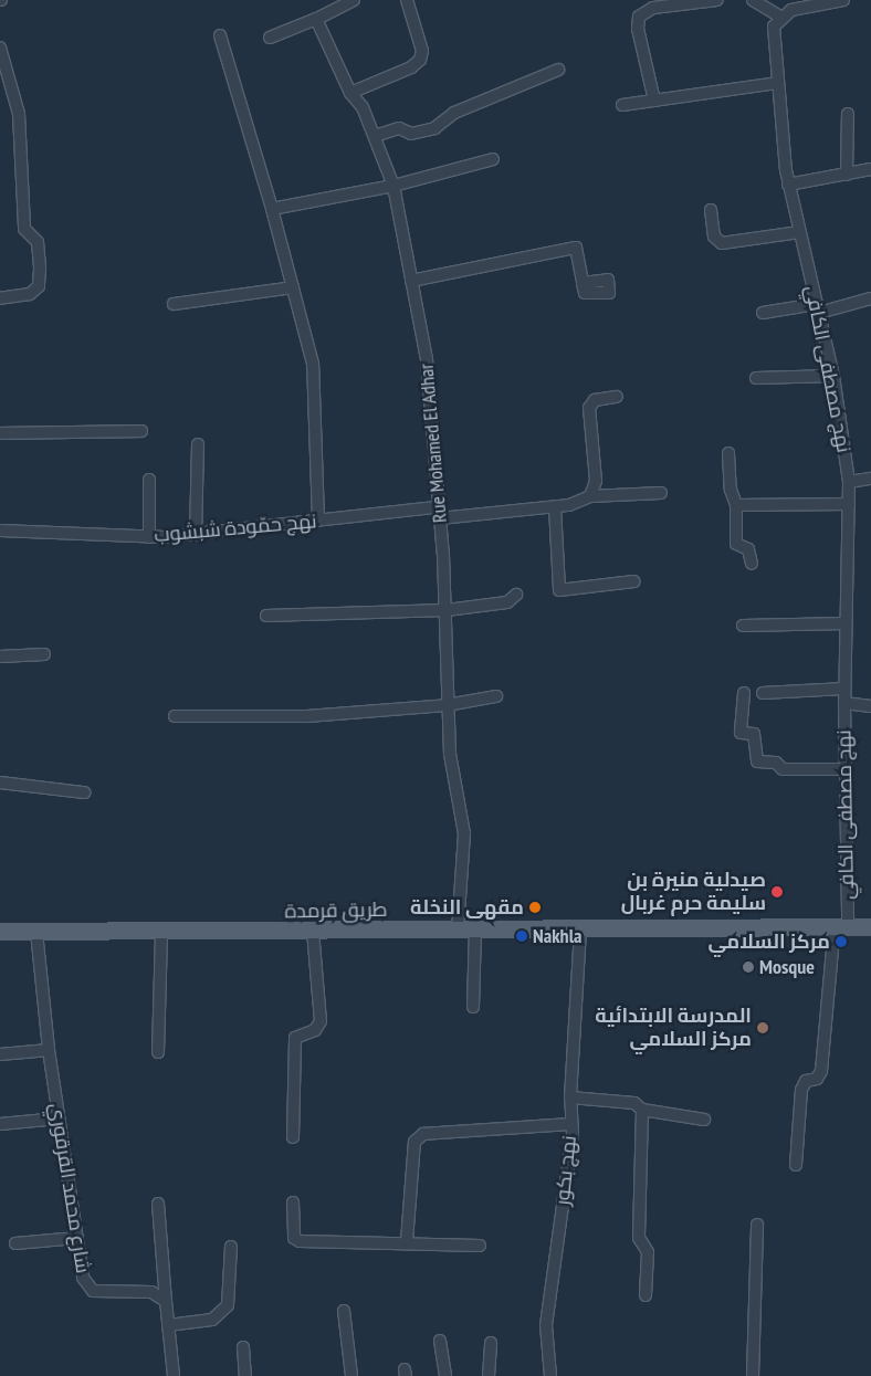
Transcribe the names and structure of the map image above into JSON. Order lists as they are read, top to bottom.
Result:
{
  "streets": {
    "main road": ["طريق قرمدة"],
    "street": [
      "نهج مصطفى الكافي",
      "Rue Mohamed El Adhar",
      "نهج حمّودة شبشوب",
      "نهج بكور",
      "شارع محمد القرقوري"
    ]
  },
  "crossings": [
    ["نهج مصطفى الكافي", "طريق قرمدة"],
    ["Rue Mohamed El Adhar", "نهج حمّودة شبشوب"],
    ["Rue Mohamed El Adhar", "طريق قرمدة"],
    ["طريق قرمدة", "نهج بكور"],
    ["طريق قرمدة", "شارع محمد القرقوري"]
  ],
  "places": [
    "صيدلية منيرة بن سليمة حرم غربال",
    "مقهى النخلة",
    "Nakhla",
    "مركز السلامي",
    "Mosque",
    "المدرسة الابتدائية مركز السلامي"
  ]
}
